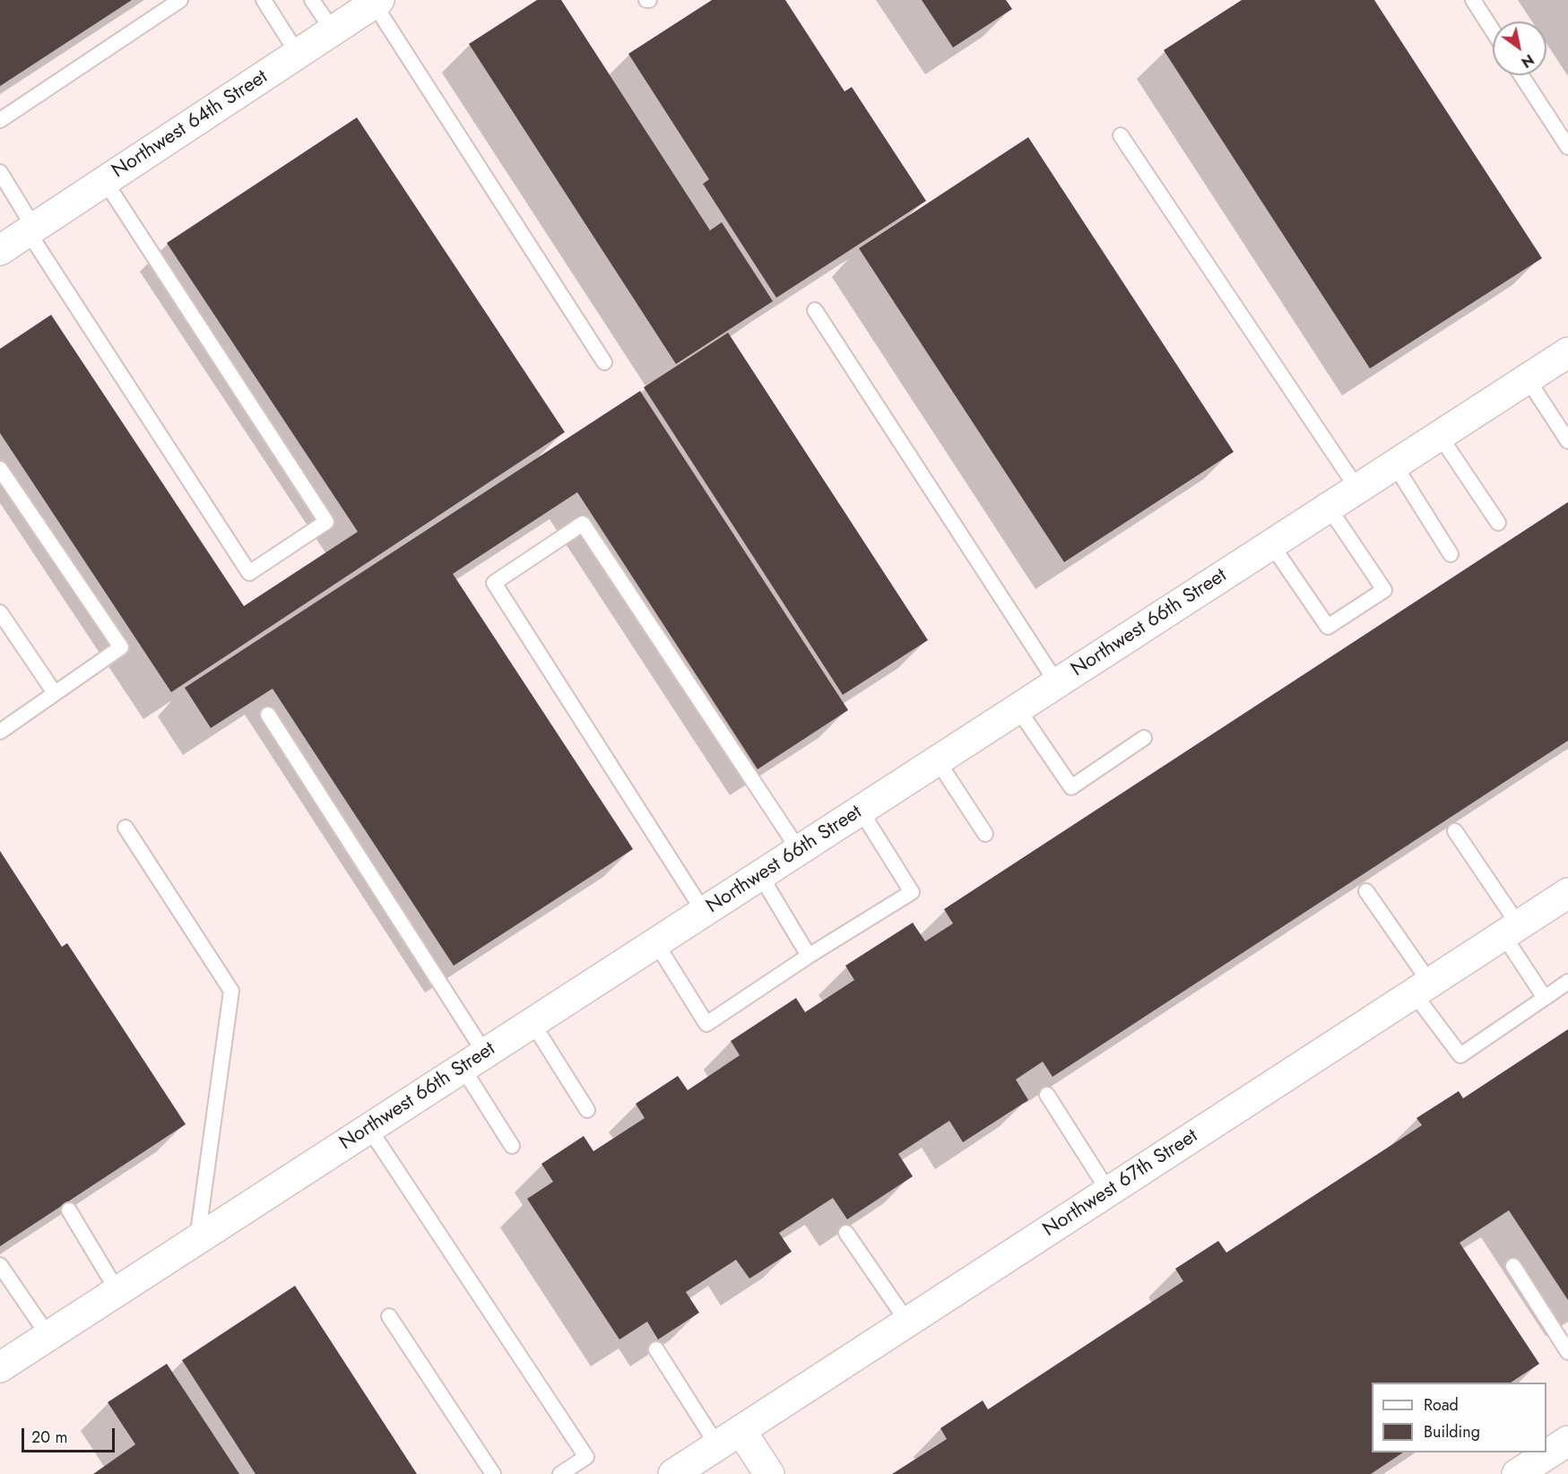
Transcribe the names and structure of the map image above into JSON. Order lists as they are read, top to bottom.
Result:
{
  "streets": {
    "street": ["Northwest 64th Street", "Northwest 66th Street", "Northwest 67th Street"]
  },
  "legend": ["Road", "Building"],
  "scale_bar": "20 m",
  "north": "bottom right"
}
